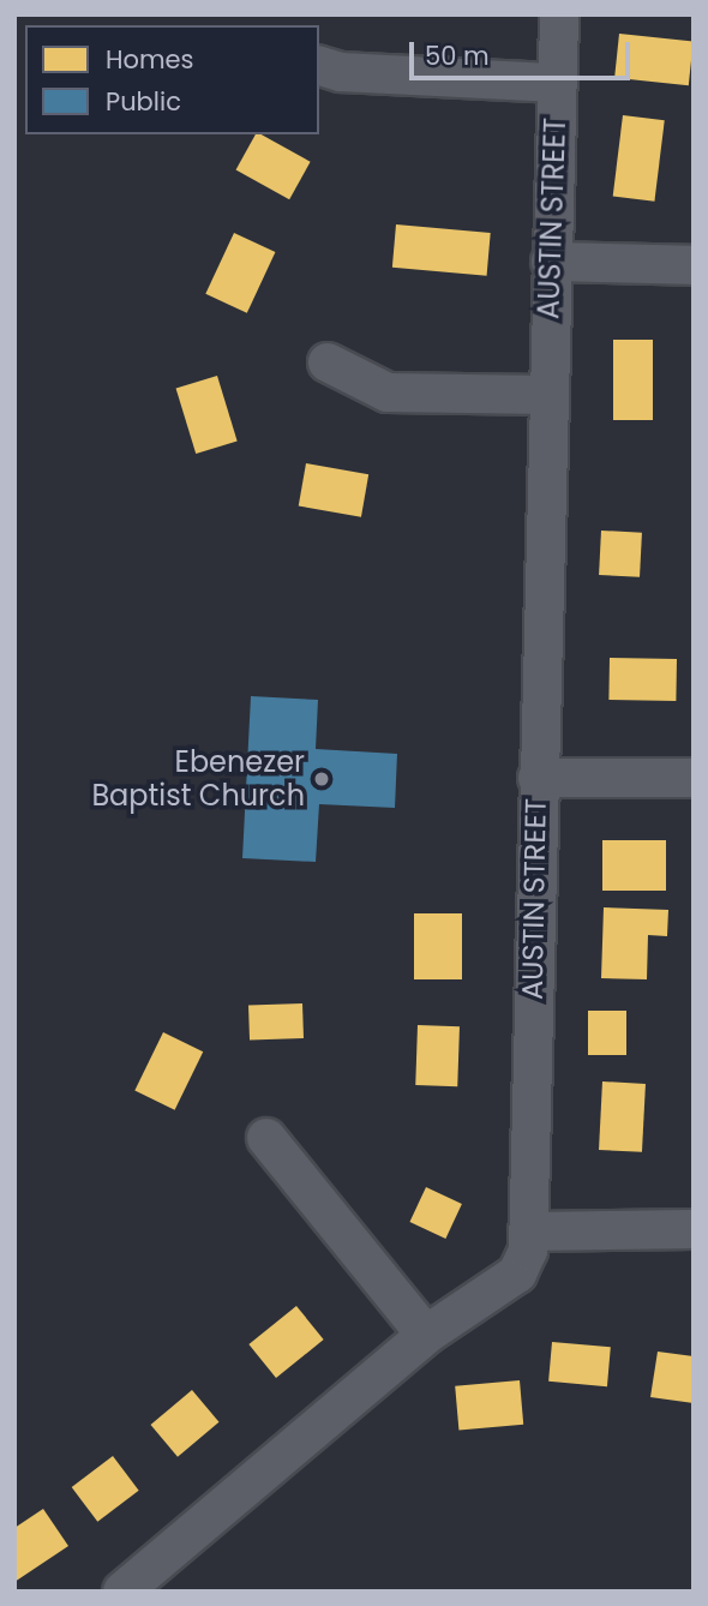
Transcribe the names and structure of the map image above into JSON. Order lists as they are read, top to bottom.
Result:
{
  "streets": {
    "street": ["AUSTIN STREET"]
  },
  "places": ["Ebenezer Baptist Church"],
  "legend": ["Homes", "Public"],
  "scale_bar": "50 m"
}
